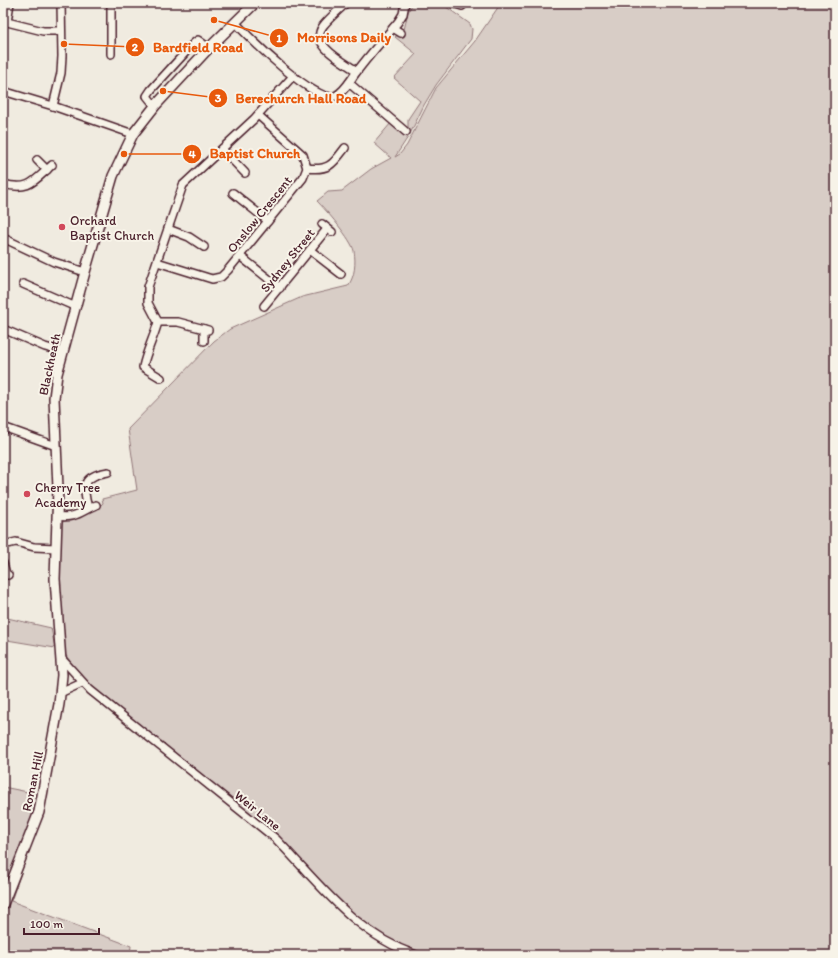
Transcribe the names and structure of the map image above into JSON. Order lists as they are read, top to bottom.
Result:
{
  "streets": {
    "main road": ["Blackheath", "Roman Hill"],
    "street": ["Onslow Crescent", "Sydney Street", "Weir Lane"]
  },
  "crossings": [
    ["Blackheath", "Roman Hill"],
    ["Blackheath", "Weir Lane"],
    ["Roman Hill", "Weir Lane"]
  ],
  "places": [
    "Morrisons Daily",
    "Bardfield Road",
    "Berechurch Hall Road",
    "Baptist Church",
    "Orchard Baptist Church",
    "Cherry Tree Academy"
  ],
  "scale_bar": "100 m"
}
